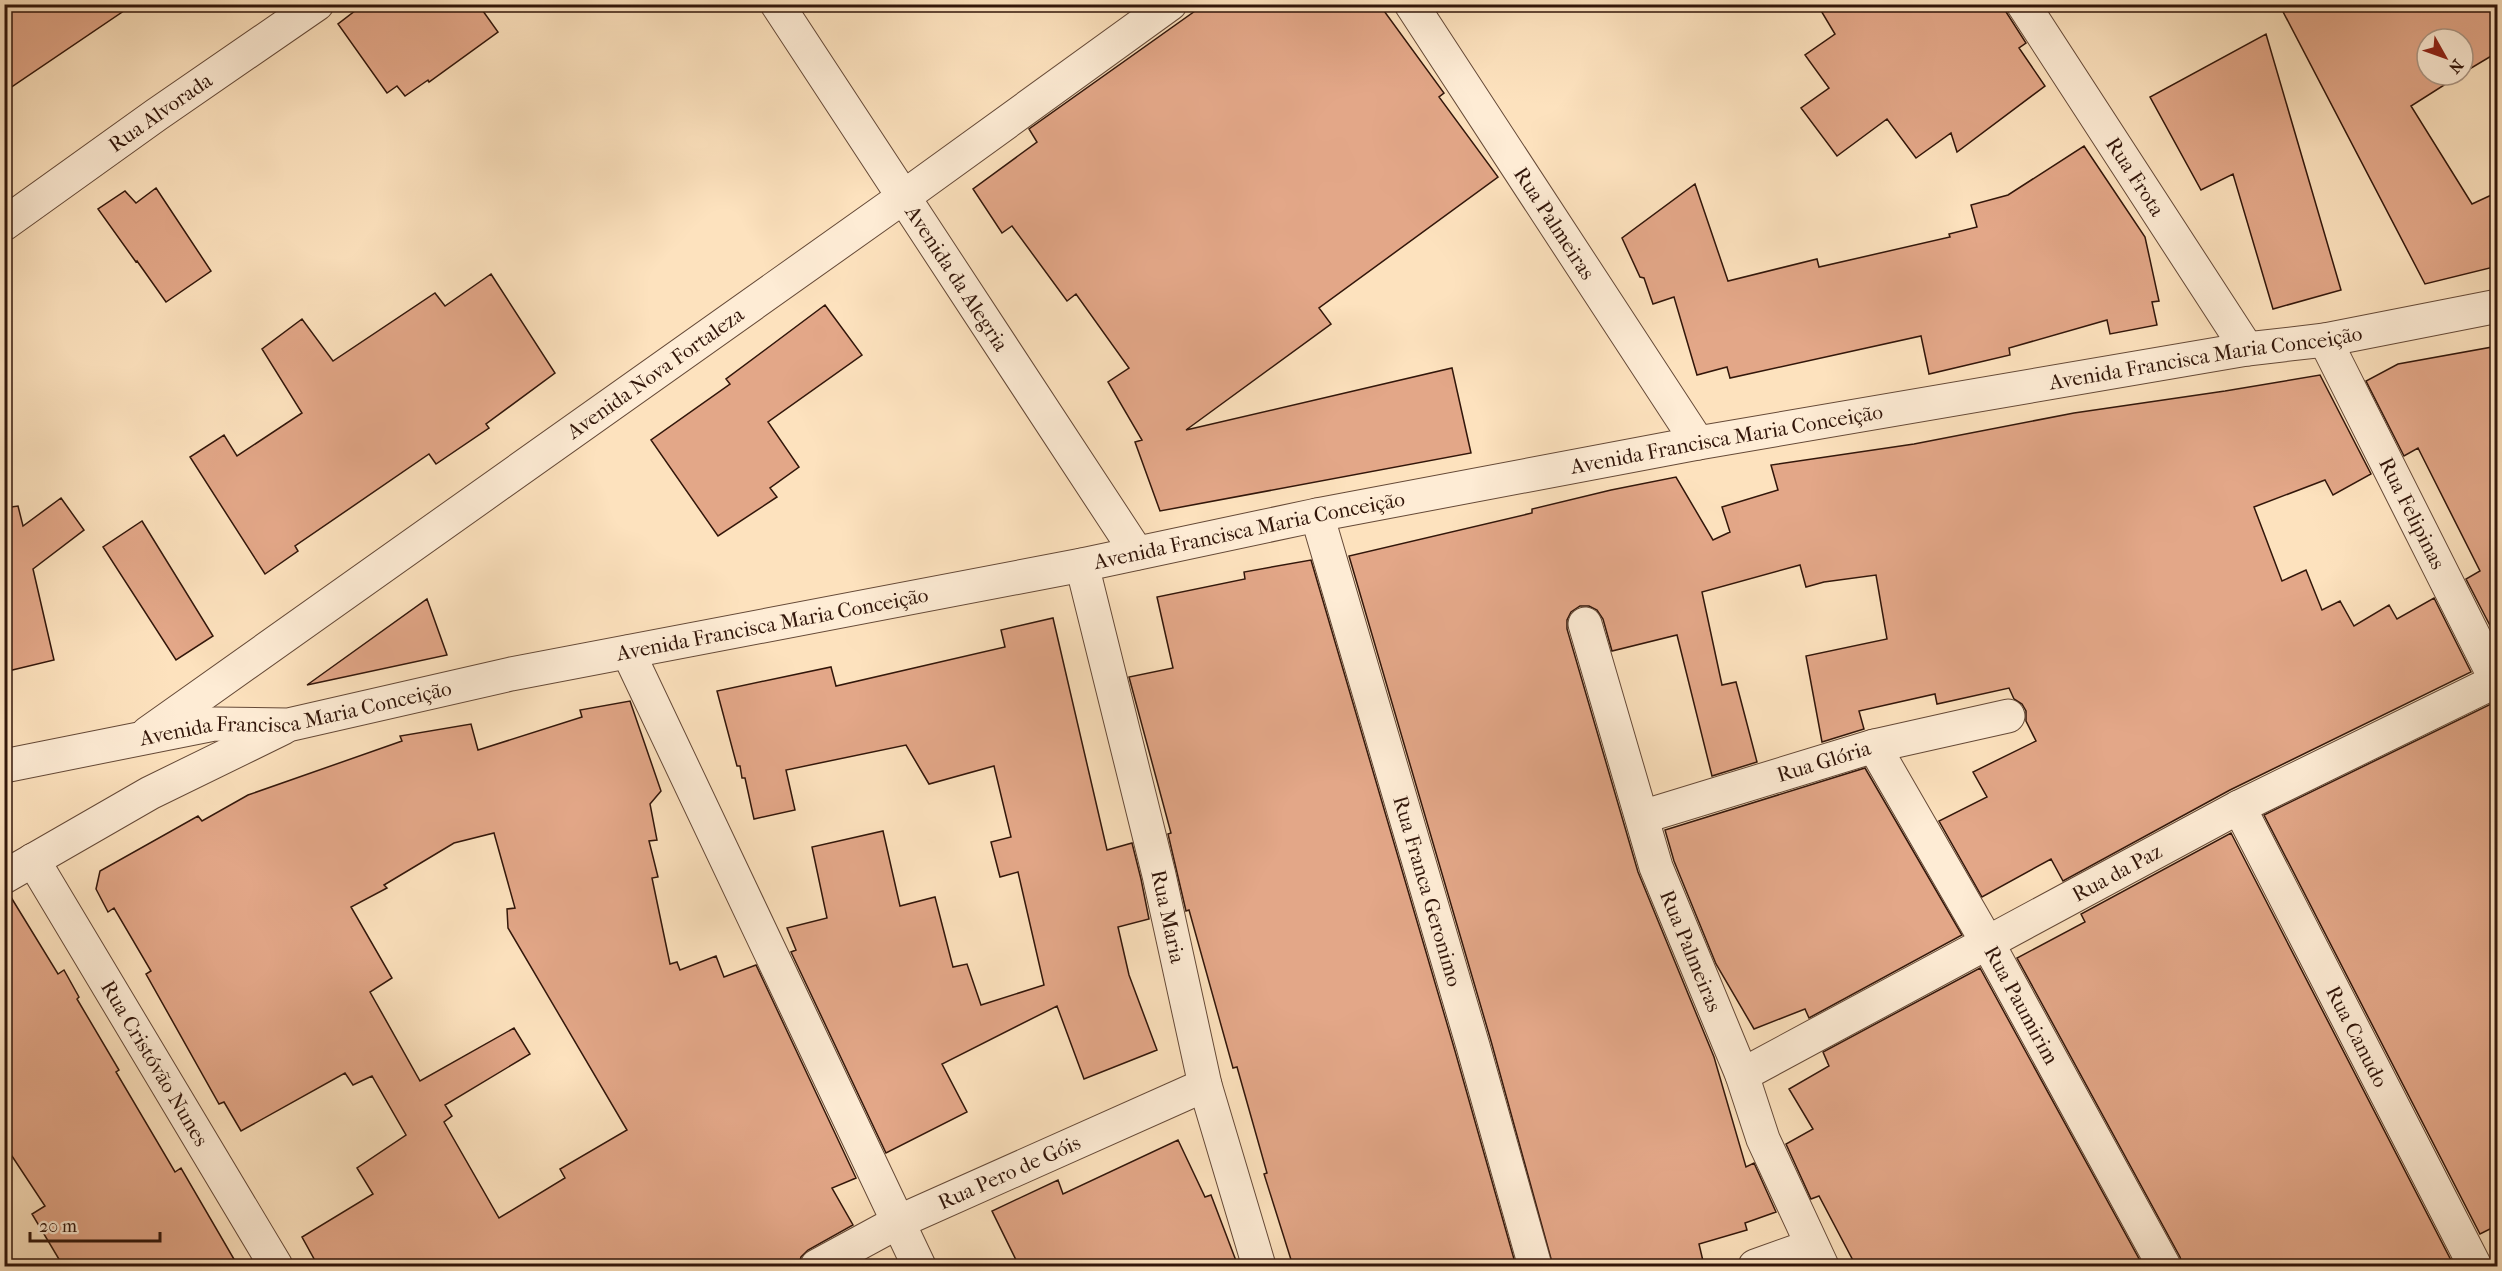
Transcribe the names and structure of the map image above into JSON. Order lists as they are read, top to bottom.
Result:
{
  "streets": {
    "street": [
      "Rua Alvorada",
      "Rua Frota",
      "Rua Palmeiras",
      "Avenida da Alegria",
      "Avenida Francisca Maria Conceição",
      "Avenida Nova Fortaleza",
      "Rua Felipinas",
      "Rua Glória",
      "Rua da Paz",
      "Rua Franca Geronimo",
      "Rua Maria",
      "Rua Paumirim",
      "Rua Canudo",
      "Rua Cristóvão Nunes",
      "Rua Pero de Góis"
    ]
  },
  "crossings": [
    ["Rua Frota", "Avenida Francisca Maria Conceição"],
    ["Rua Palmeiras", "Avenida Francisca Maria Conceição"],
    ["Rua Palmeiras", "Rua Glória"],
    ["Rua Palmeiras", "Rua da Paz"],
    ["Avenida da Alegria", "Avenida Francisca Maria Conceição"],
    ["Avenida da Alegria", "Avenida Nova Fortaleza"],
    ["Avenida Francisca Maria Conceição", "Avenida Nova Fortaleza"],
    ["Avenida Francisca Maria Conceição", "Rua Felipinas"],
    ["Avenida Francisca Maria Conceição", "Rua Franca Geronimo"],
    ["Avenida Francisca Maria Conceição", "Rua Maria"],
    ["Rua Felipinas", "Rua da Paz"],
    ["Rua Glória", "Rua Paumirim"],
    ["Rua da Paz", "Rua Paumirim"],
    ["Rua da Paz", "Rua Canudo"],
    ["Rua Maria", "Rua Pero de Góis"]
  ],
  "scale_bar": "20 m",
  "north": "bottom right"
}
